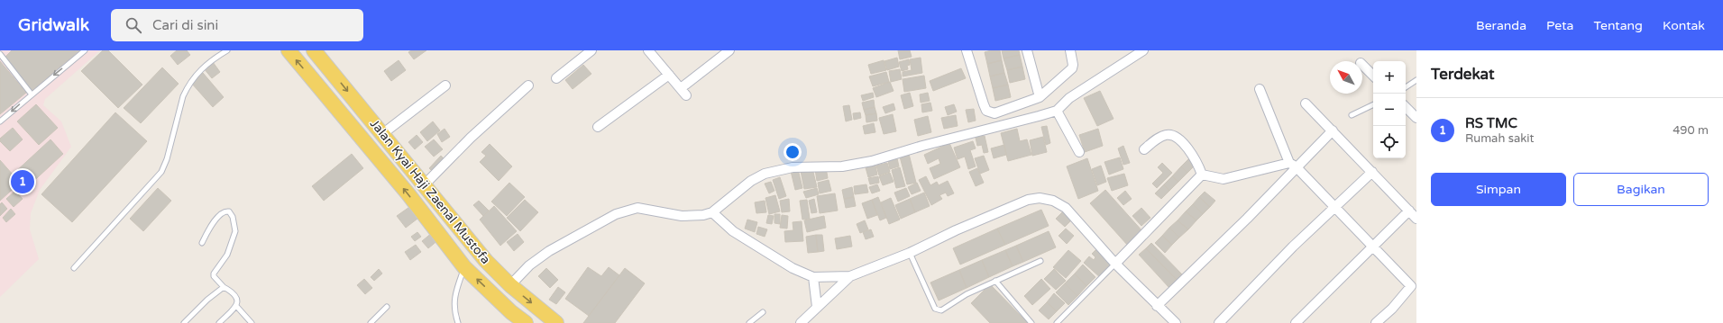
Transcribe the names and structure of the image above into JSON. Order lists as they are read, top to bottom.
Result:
{
  "streets": {
    "main road": ["Jalan Kyai Haji Zaenal Mustofa"]
  },
  "north": "top left",
  "page": {
    "header": "Gridwalk",
    "search": "Cari di sini",
    "nav": [
      "Beranda",
      "Peta",
      "Tentang",
      "Kontak"
    ],
    "heading": "Terdekat",
    "map_buttons": ["+", "−"],
    "list": [
      {
        "mark": "1",
        "name": "RS TMC",
        "note": "Rumah sakit",
        "value": "490 m"
      }
    ],
    "buttons": ["Simpan", "Bagikan"],
    "pins": "1"
  }
}
